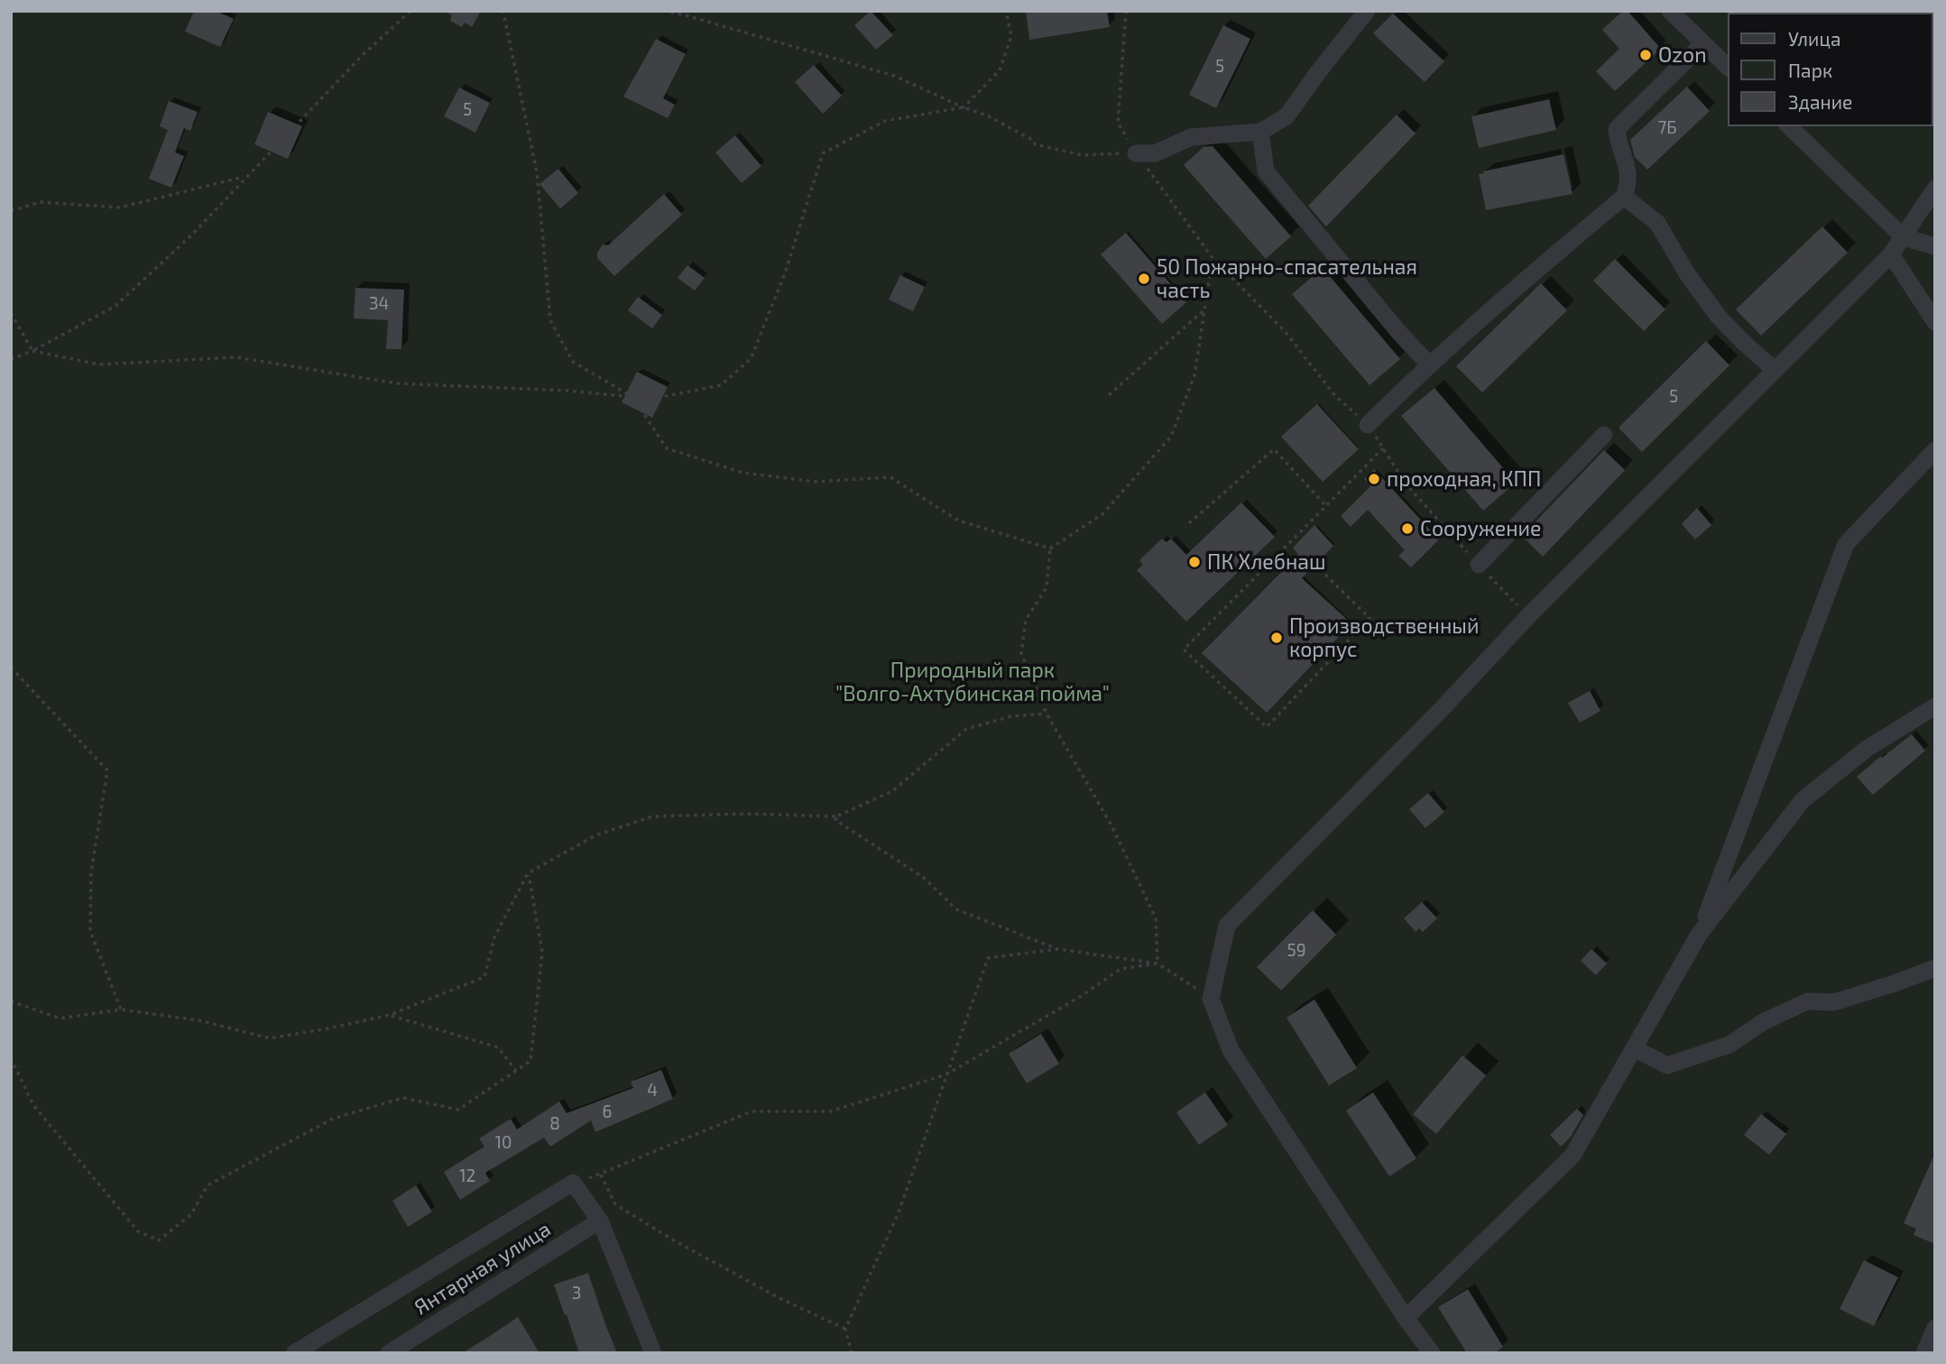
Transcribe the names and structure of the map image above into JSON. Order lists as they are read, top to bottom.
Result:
{
  "streets": {
    "street": ["Янтарная улица"]
  },
  "parks": ["Природный парк \"Волго-Ахтубинская пойма\""],
  "places": [
    "Ozon",
    "50 Пожарно-спасательная часть",
    "проходная, КПП",
    "Сооружение",
    "ПК Хлебнаш",
    "Производственный корпус"
  ],
  "house_numbers": [
    "5",
    "5",
    "7Б",
    "34",
    "5",
    "59",
    "4",
    "6",
    "8",
    "10",
    "12",
    "3"
  ],
  "legend": ["Улица", "Парк", "Здание"]
}
